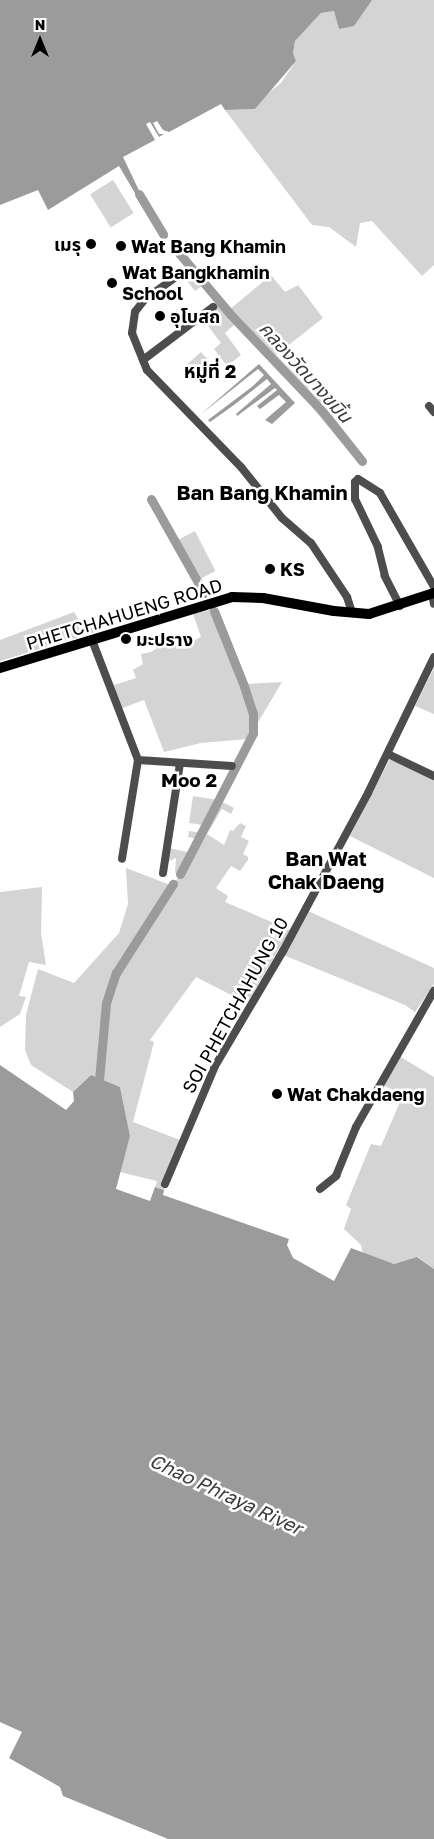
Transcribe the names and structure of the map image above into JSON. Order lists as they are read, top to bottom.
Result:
{
  "streets": {
    "main road": ["PHETCHAHUENG ROAD"],
    "street": ["SOI PHETCHAHUNG 10"]
  },
  "districts": [
    "หมู่ที่ 2",
    "Ban Bang Khamin",
    "Moo 2",
    "Ban Wat Chak Daeng"
  ],
  "water": ["คลองวัดบางขมิ้น", "Chao Phraya River"],
  "places": [
    "เมรุ",
    "Wat Bang Khamin",
    "Wat Bangkhamin School",
    "อุโบสถ",
    "KS",
    "มะปราง",
    "Wat Chakdaeng"
  ],
  "north": "top"
}
